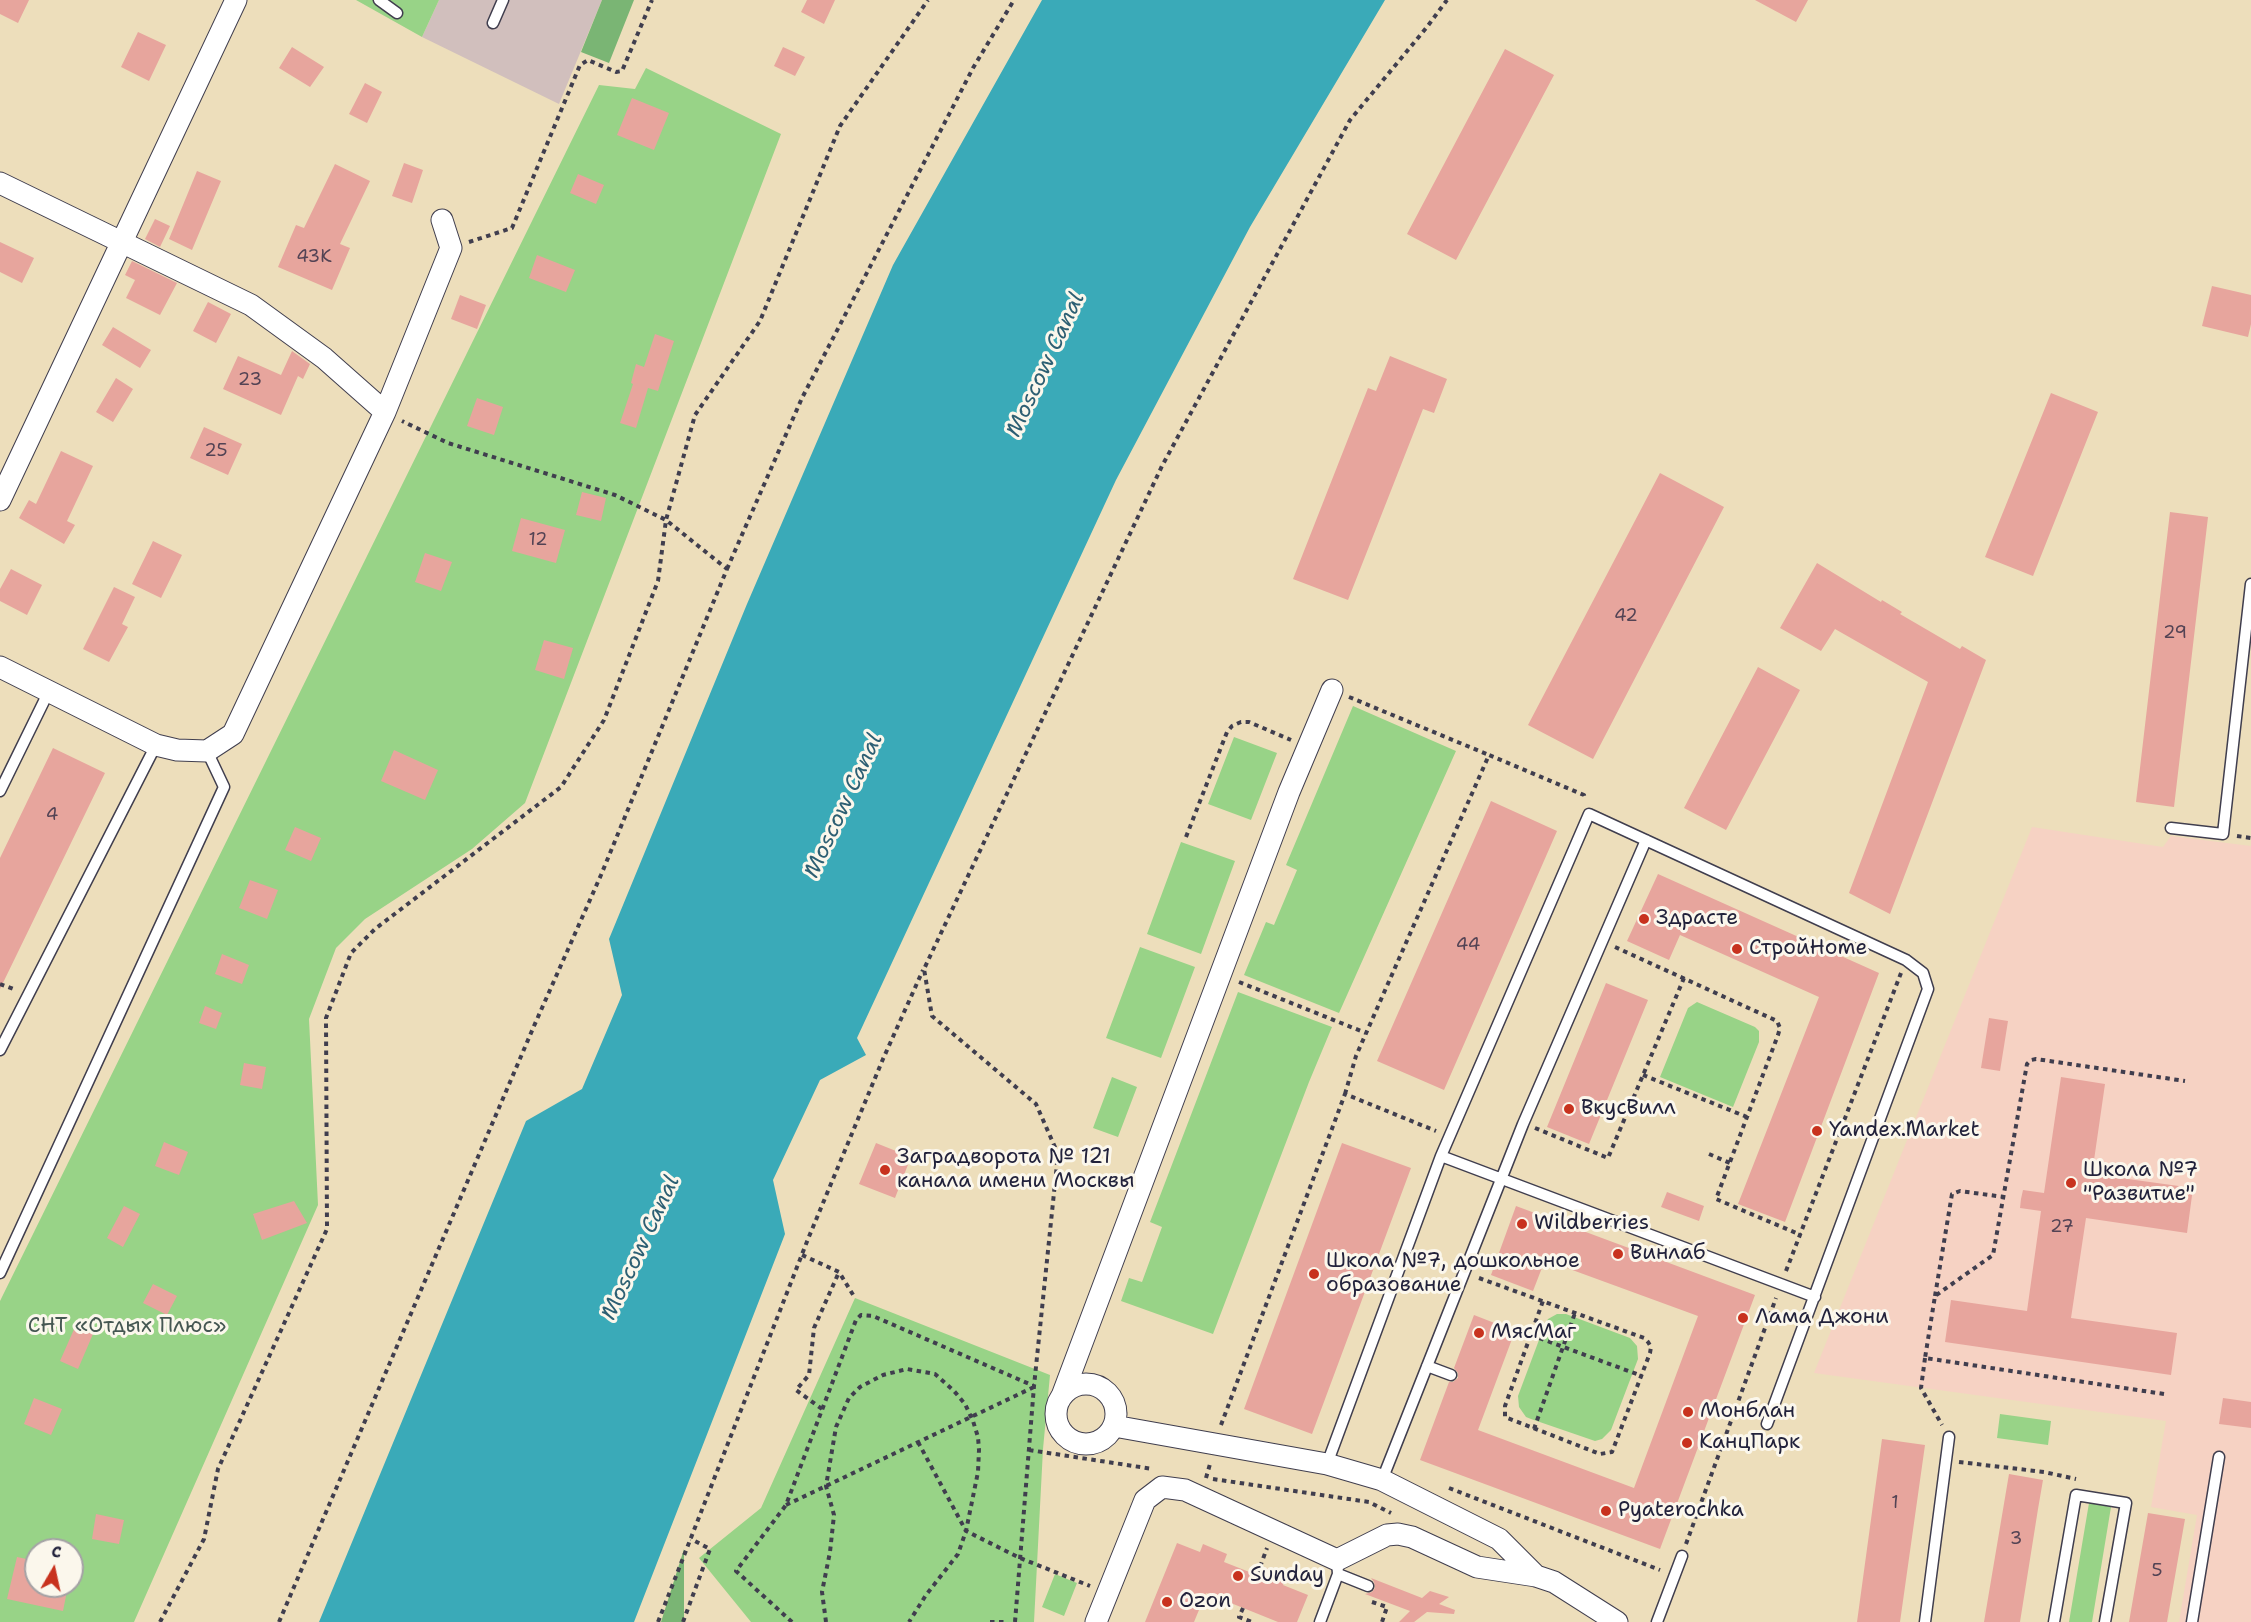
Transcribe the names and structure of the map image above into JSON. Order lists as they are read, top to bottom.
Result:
{
  "water": ["Moscow Canal"],
  "parks": ["СНТ «Отдых Плюс»"],
  "places": [
    "Здрасте",
    "СтройHome",
    "ВкусВилл",
    "Yandex.Market",
    "Заградворота № 121 канала имени Москвы",
    "Школа №7 \"Развитие\"",
    "Wildberries",
    "Винлаб",
    "Школа №7, дошкольное образование",
    "Лама Джони",
    "МясМаг",
    "Монблан",
    "КанцПарк",
    "Pyaterochka",
    "Sunday",
    "Ozon"
  ],
  "house_numbers": [
    "43К",
    "23",
    "25",
    "12",
    "42",
    "29",
    "4",
    "44",
    "27",
    "1",
    "3",
    "5"
  ],
  "north": "top"
}
